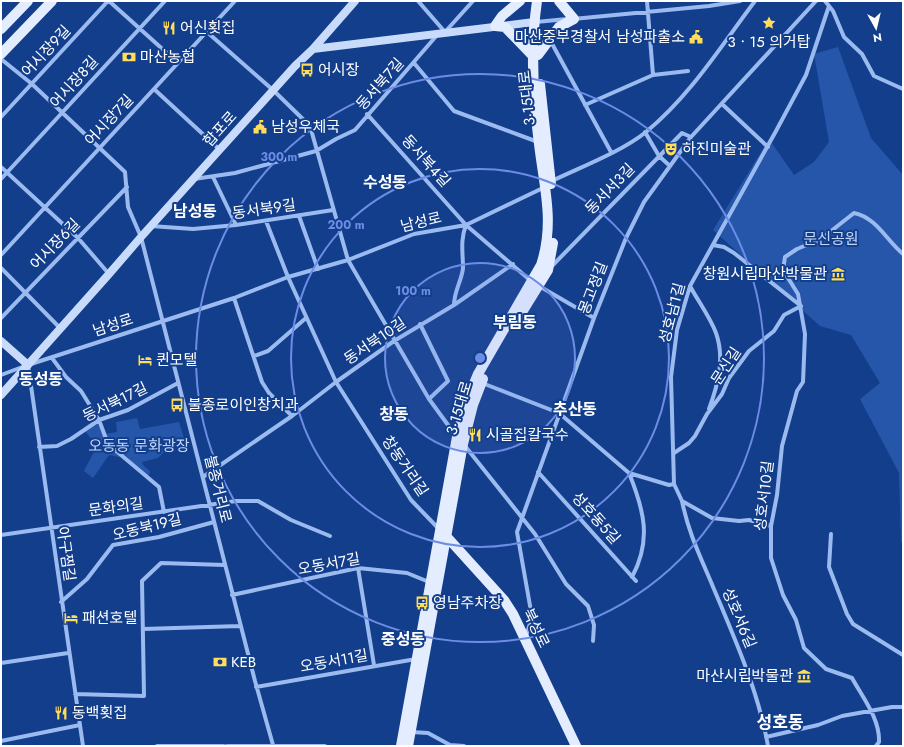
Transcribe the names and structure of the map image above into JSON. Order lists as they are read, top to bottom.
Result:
{
  "streets": {
    "main road": ["3·15대로", "합포로", "북성로"],
    "street": [
      "어시장9길",
      "어시장8길",
      "동서북7길",
      "어시장7길",
      "동서북4길",
      "동서서3길",
      "동서북9길",
      "남성로",
      "어시장6길",
      "몽고정길",
      "성호남1길",
      "동서북10길",
      "문신길",
      "동서북17길",
      "창동거리길",
      "불종거리로",
      "성호서10길",
      "문화의길",
      "성호동5길",
      "오동북19길",
      "아구찜길",
      "오동서7길",
      "성호서6길",
      "오동서11길"
    ]
  },
  "crossings": [
    ["어시장9길", "불종거리로"],
    ["어시장8길", "불종거리로"],
    ["동서북7길", "합포로"],
    ["동서북7길", "동서북4길"],
    ["3·15대로", "동서서3길"],
    ["3·15대로", "남성로"],
    ["3·15대로", "창동거리길"],
    ["3·15대로", "오동서7길"],
    ["3·15대로", "북성로"],
    ["3·15대로", "오동서11길"],
    ["어시장7길", "불종거리로"],
    ["합포로", "동서북9길"],
    ["합포로", "남성로"],
    ["합포로", "불종거리로"],
    ["합포로", "아구찜길"],
    ["동서북4길", "남성로"],
    ["동서서3길", "몽고정길"],
    ["동서북9길", "창동거리길"],
    ["남성로", "창동거리길"],
    ["남성로", "불종거리로"],
    ["남성로", "아구찜길"],
    ["어시장6길", "불종거리로"],
    ["몽고정길", "성호동5길"],
    ["몽고정길", "북성로"],
    ["성호남1길", "문신길"],
    ["동서북10길", "창동거리길"],
    ["동서북10길", "불종거리로"],
    ["문신길", "성호서10길"],
    ["동서북17길", "불종거리로"],
    ["동서북17길", "아구찜길"],
    ["창동거리길", "북성로"],
    ["불종거리로", "문화의길"],
    ["불종거리로", "오동북19길"],
    ["불종거리로", "오동서7길"],
    ["불종거리로", "오동서11길"],
    ["문화의길", "아구찜길"],
    ["오동북19길", "아구찜길"]
  ],
  "districts": [
    "수성동",
    "남성동",
    "부림동",
    "동성동",
    "추산동",
    "창동",
    "중성동",
    "성호동"
  ],
  "parks": ["문신공원", "오동동 문화광장"],
  "places": {
    "place": ["3ㆍ15 의거탑"],
    "restaurant": ["어신횟집", "시골집칼국수", "동백횟집"],
    "public building": ["마산중부경찰서 남성파출소", "남성우체국"],
    "bank": ["마산농협", "KEB"],
    "bus stop": ["어시장", "불종로이인창치과", "영남주차장"],
    "theatre": ["하진미술관"],
    "museum": ["창원시립마산박물관", "마산시립박물관"],
    "hotel": ["퀸모텔", "패션호텔"]
  },
  "north": "bottom",
  "rings": ["300 m", "200 m", "100 m"]
}
